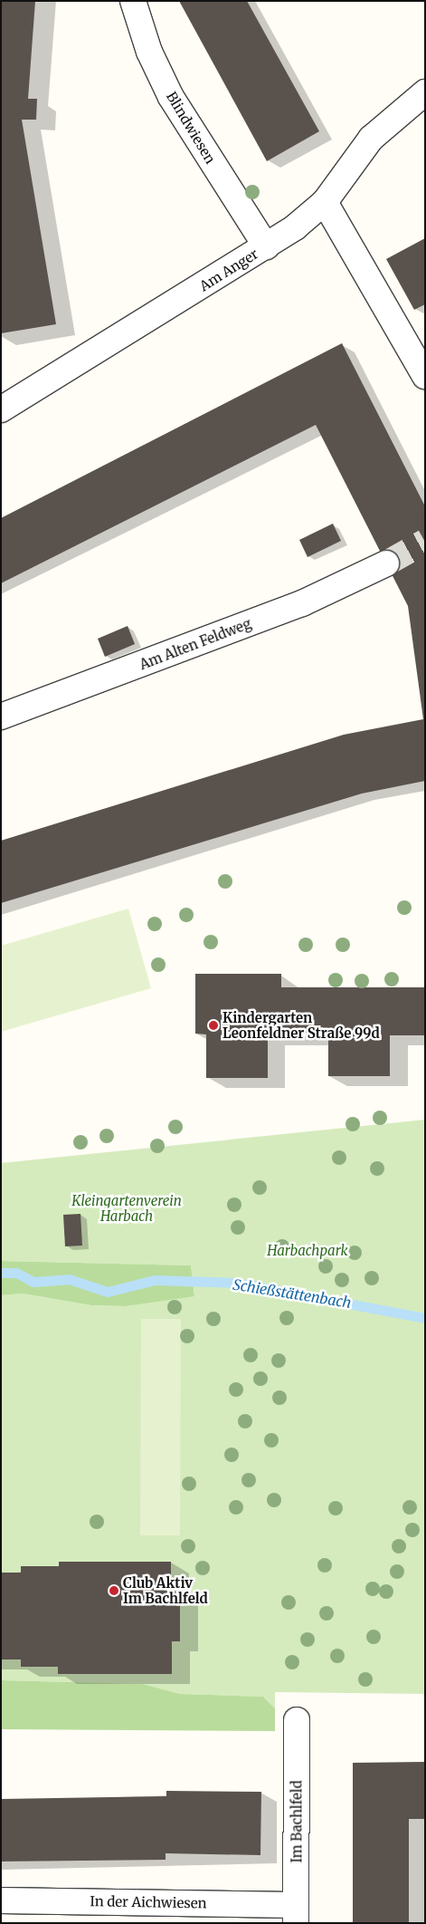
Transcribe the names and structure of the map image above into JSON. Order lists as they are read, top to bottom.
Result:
{
  "streets": {
    "street": [
      "Blindwiesen",
      "Am Anger",
      "Am Alten Feldweg",
      "Im Bachlfeld",
      "In der Aichwiesen"
    ]
  },
  "crossings": [
    ["Blindwiesen", "Am Anger"],
    ["Im Bachlfeld", "In der Aichwiesen"]
  ],
  "water": ["Schießstättenbach"],
  "parks": ["Kleingartenverein Harbach", "Harbachpark"],
  "places": ["Kindergarten Leonfeldner Straße 99d", "Club Aktiv Im Bachlfeld"]
}
